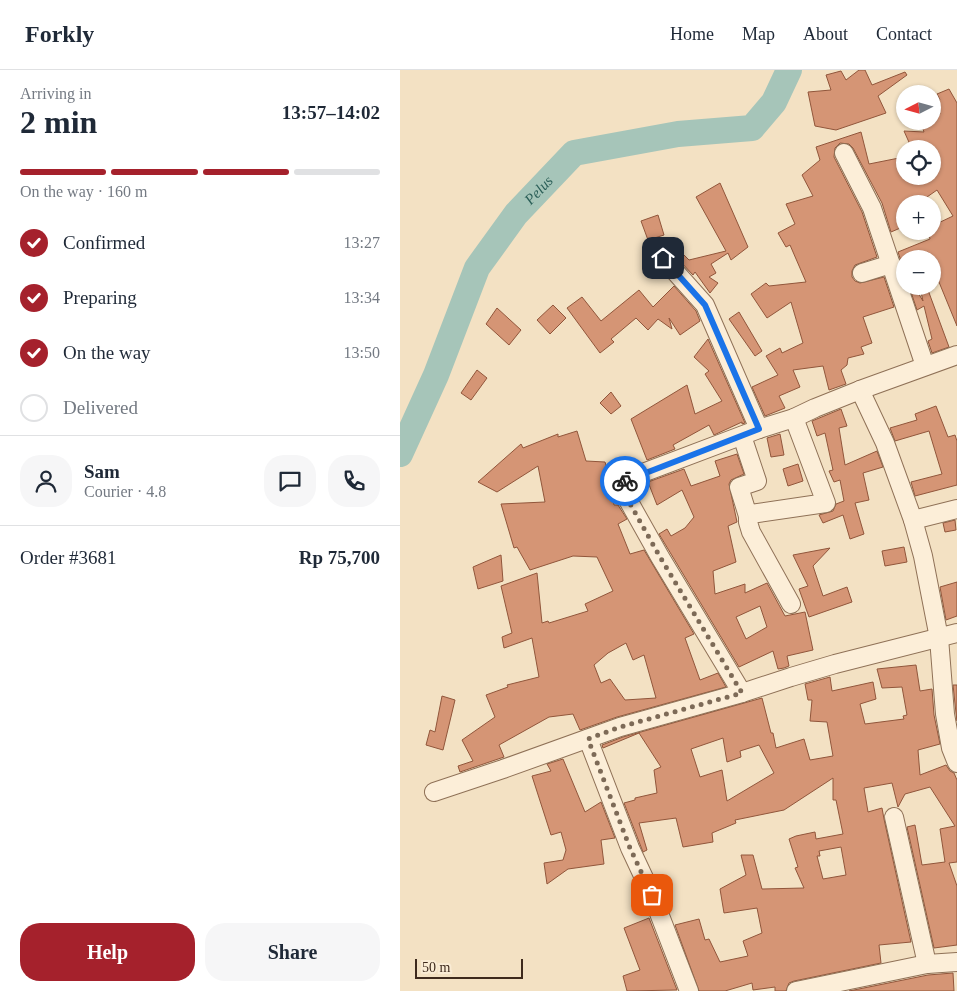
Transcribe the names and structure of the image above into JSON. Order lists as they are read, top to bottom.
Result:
{
  "water": ["Pelus"],
  "scale_bar": "50 m",
  "north": "left",
  "page": {
    "header": "Forkly",
    "nav": [
      "Home",
      "Map",
      "About",
      "Contact"
    ],
    "heading": ["2 min", "Arriving in", "13:57–14:02"],
    "panel": [
      "Sam",
      "Courier · 4.8",
      "Order #3681",
      "Rp 75,700"
    ],
    "map_buttons": ["+", "−"],
    "bar": "On the way · 160 m",
    "list": [
      ["Confirmed", "13:27"],
      ["Preparing", "13:34"],
      ["On the way", "13:50"],
      "Delivered"
    ],
    "buttons": ["Help", "Share"],
    "scale": "50 m"
  }
}
